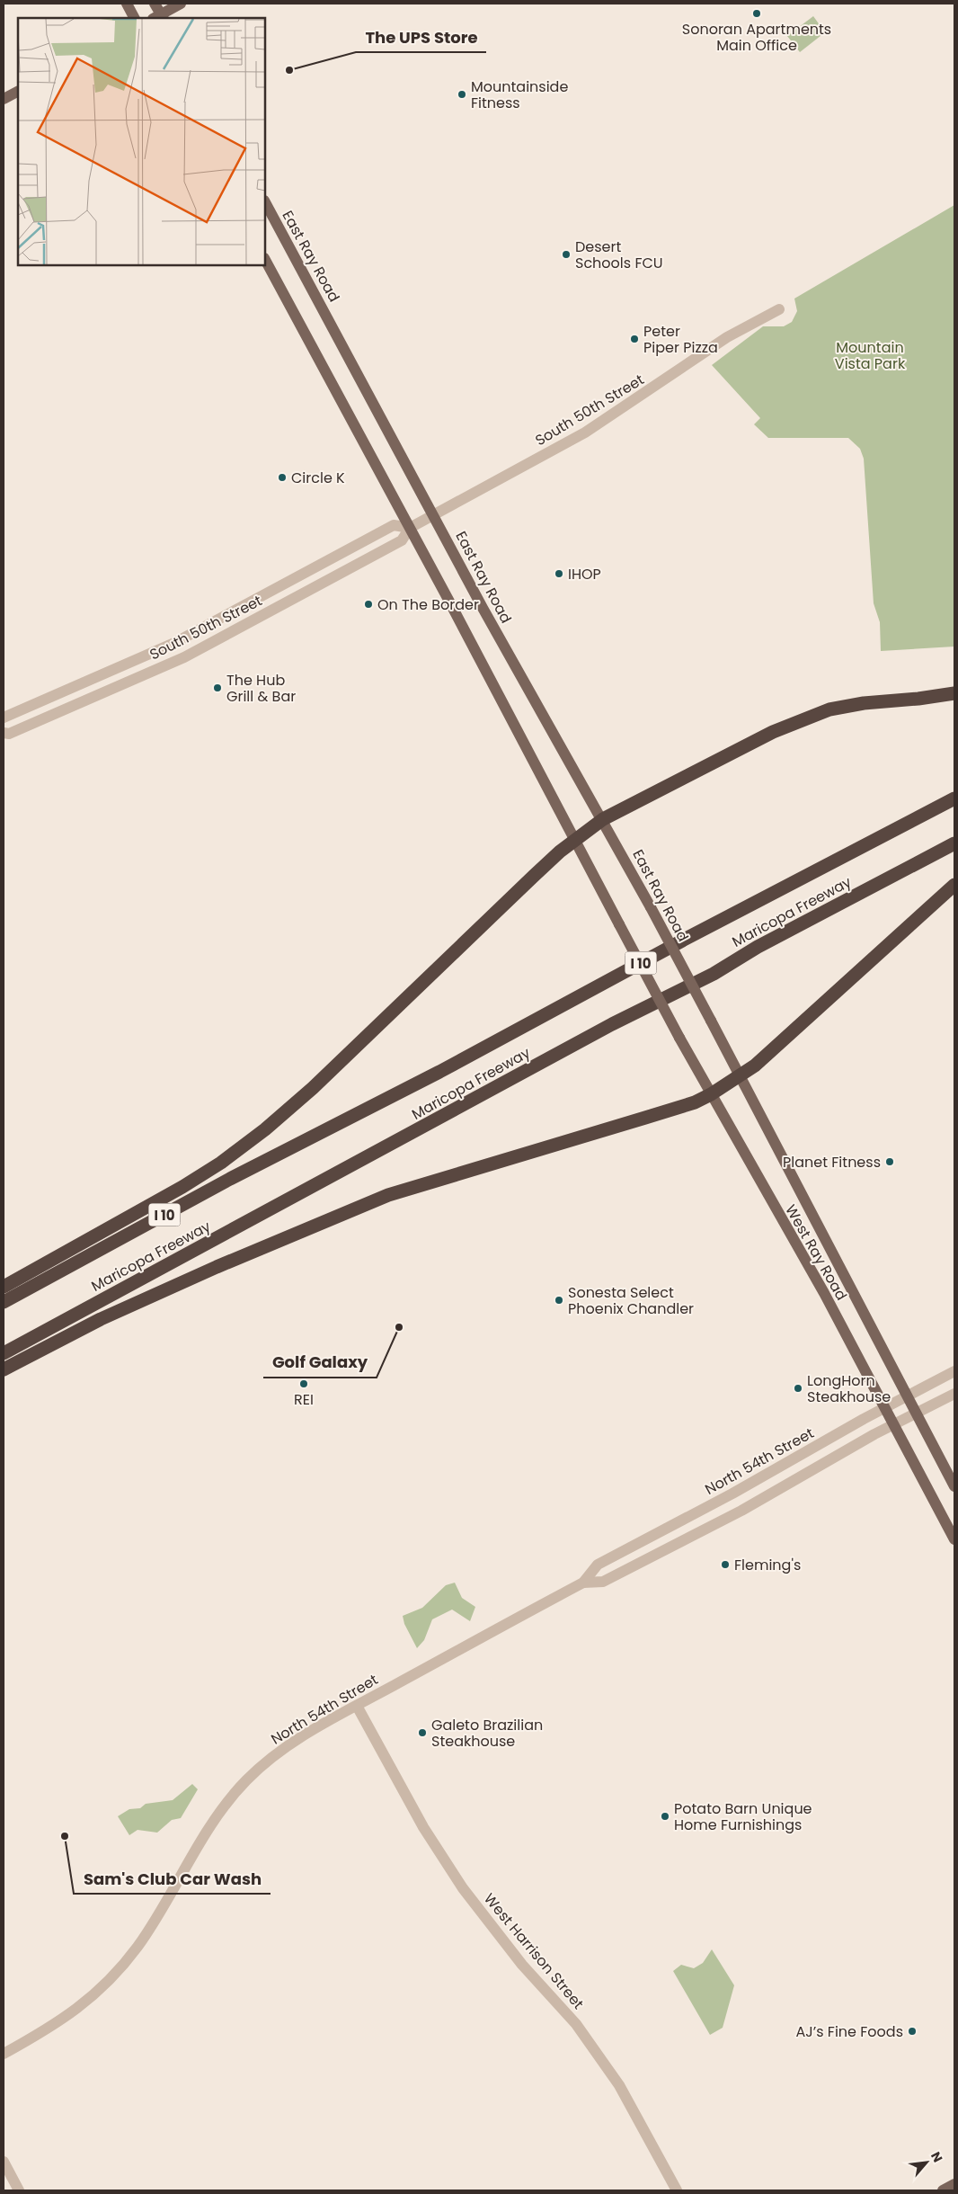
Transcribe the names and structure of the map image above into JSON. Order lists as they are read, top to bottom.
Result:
{
  "streets": {
    "highway": ["Maricopa Freeway", "I 10"],
    "main road": ["East Ray Road", "West Ray Road"],
    "street": ["South 50th Street", "North 54th Street", "West Harrison Street"]
  },
  "crossings": [
    ["East Ray Road", "South 50th Street"],
    ["East Ray Road", "West Ray Road"],
    ["West Ray Road", "North 54th Street"],
    ["North 54th Street", "West Harrison Street"]
  ],
  "parks": ["Mountain Vista Park"],
  "places": [
    "Sonoran Apartments Main Office",
    "The UPS Store",
    "Mountainside Fitness",
    "Desert Schools FCU",
    "Peter Piper Pizza",
    "Circle K",
    "IHOP",
    "On The Border",
    "The Hub Grill & Bar",
    "Planet Fitness",
    "Sonesta Select Phoenix Chandler",
    "Golf Galaxy",
    "REI",
    "LongHorn Steakhouse",
    "Fleming's",
    "Galeto Brazilian Steakhouse",
    "Potato Barn Unique Home Furnishings",
    "Sam's Club Car Wash",
    "AJ’s Fine Foods"
  ],
  "north": "top right"
}
